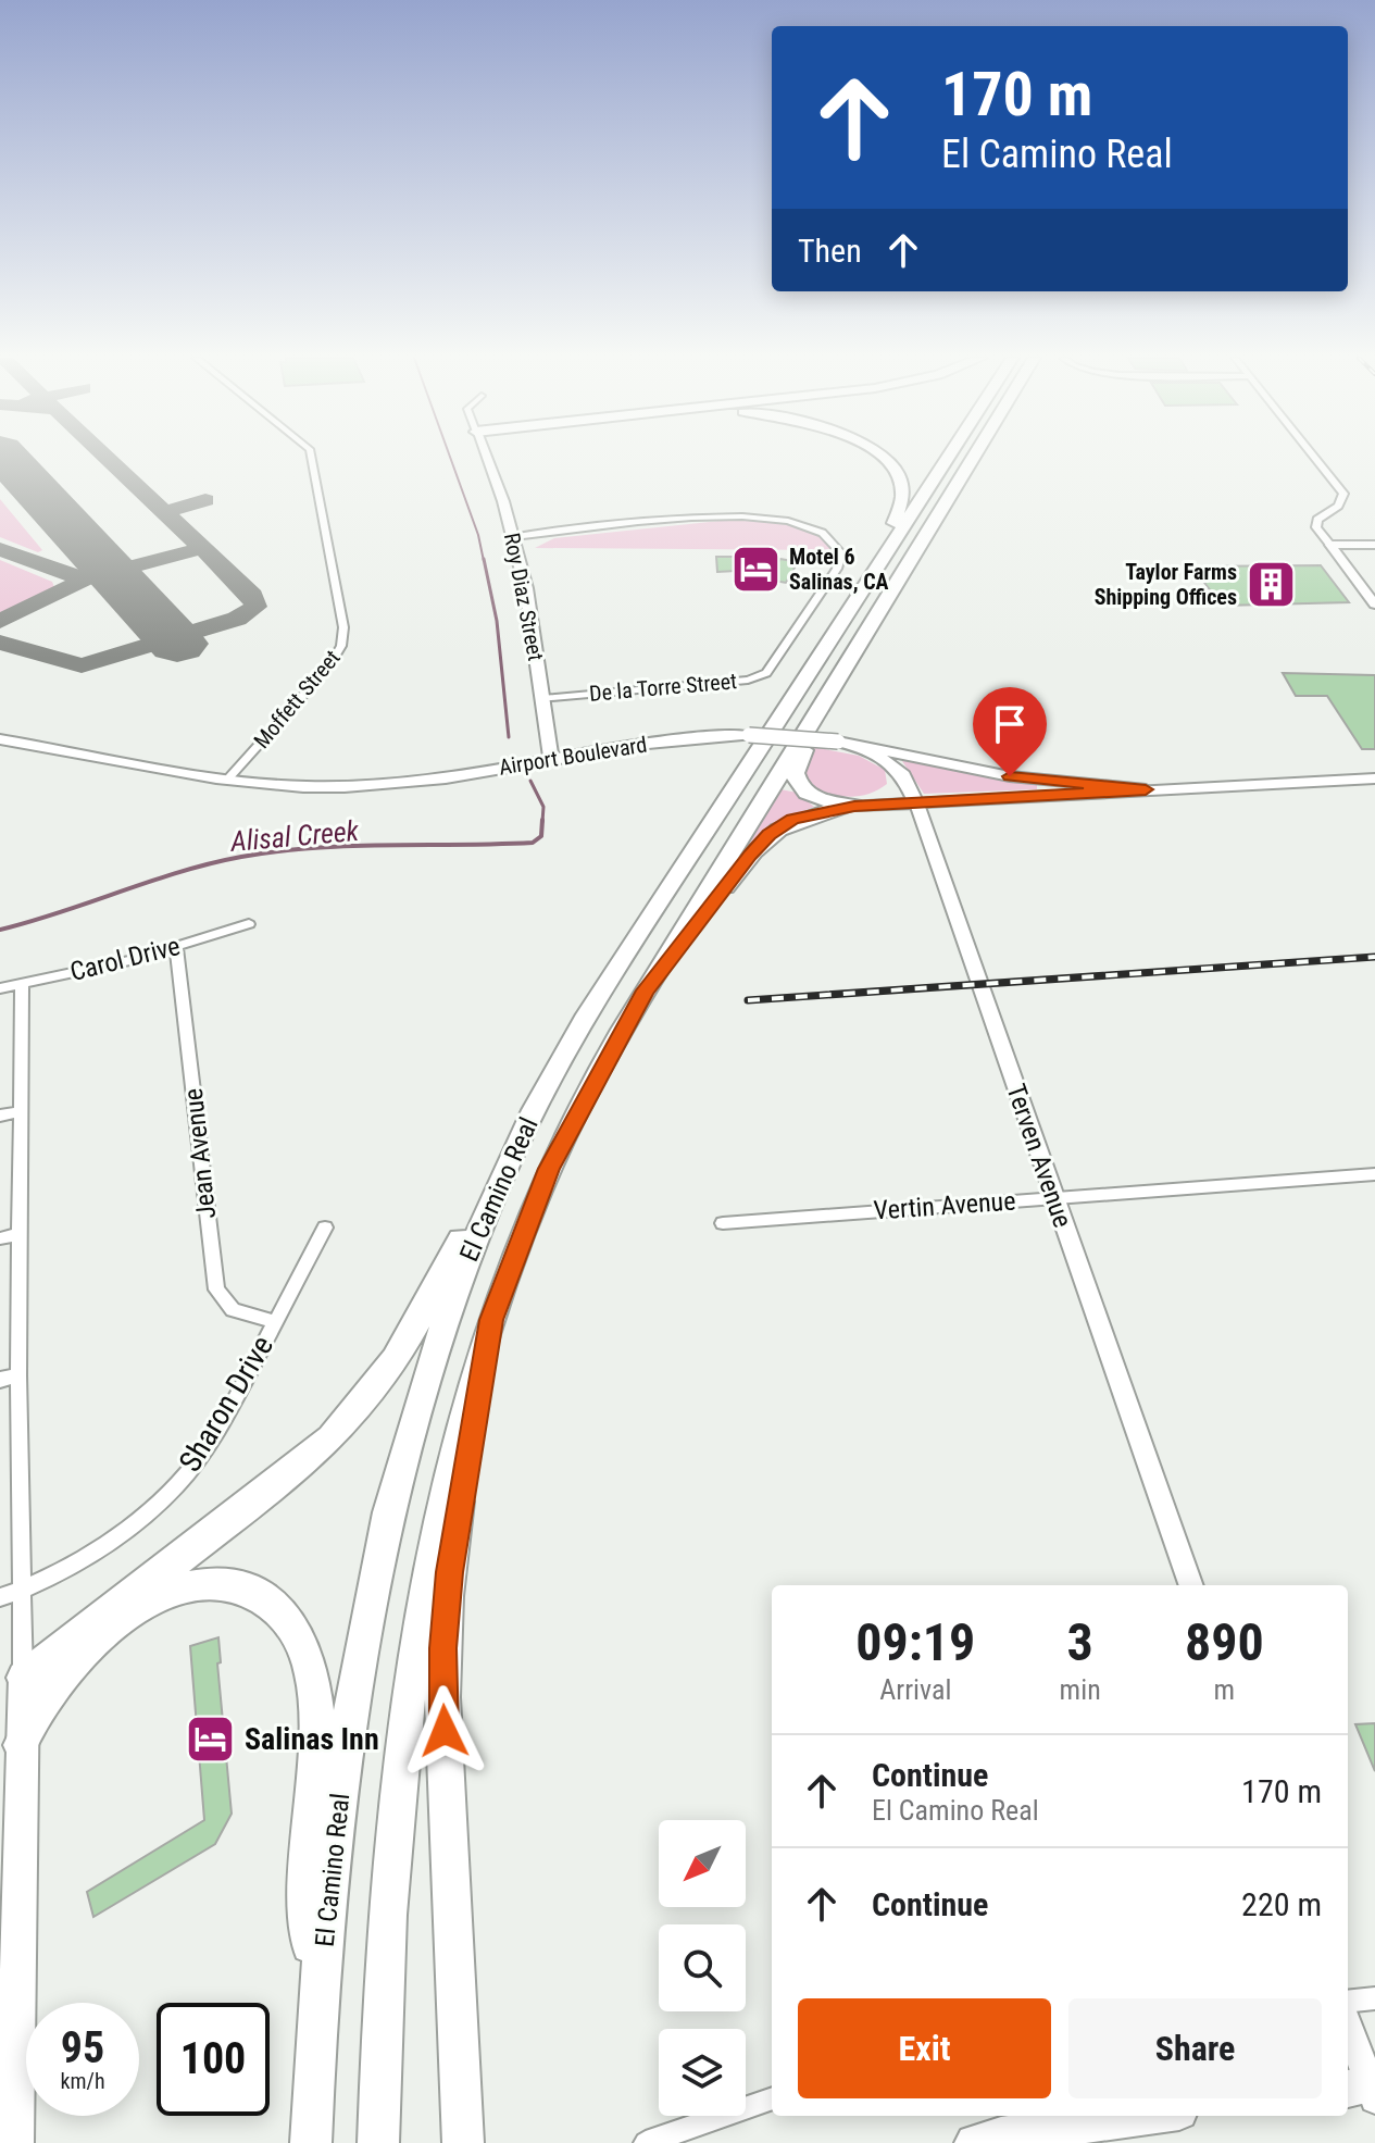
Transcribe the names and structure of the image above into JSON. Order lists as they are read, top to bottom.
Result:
{
  "streets": {
    "highway": ["El Camino Real"],
    "main road": ["Roy Diaz Street", "Airport Boulevard", "Terven Avenue"],
    "street": [
      "De la Torre Street",
      "Moffett Street",
      "Carol Drive",
      "Jean Avenue",
      "Vertin Avenue",
      "Sharon Drive"
    ]
  },
  "crossings": [
    ["Roy Diaz Street", "De la Torre Street"],
    ["Roy Diaz Street", "Airport Boulevard"],
    ["Moffett Street", "Airport Boulevard"],
    ["Airport Boulevard", "Terven Avenue"],
    ["Carol Drive", "Jean Avenue"],
    ["Jean Avenue", "Sharon Drive"],
    ["Terven Avenue", "Vertin Avenue"]
  ],
  "water": ["Alisal Creek"],
  "places": {
    "hotel": ["Motel 6 Salinas, CA", "Salinas Inn"],
    "building": ["Taylor Farms Shipping Offices"]
  },
  "north": "bottom left",
  "page": {
    "turn": ["170 m", "El Camino Real"],
    "then": "Then",
    "eta": [
      "09:19",
      "Arrival",
      "3",
      "min",
      "890",
      "m"
    ],
    "list": [
      {
        "name": "Continue",
        "note": "El Camino Real",
        "value": "170 m"
      },
      {
        "name": "Continue",
        "value": "220 m"
      }
    ],
    "buttons": ["Exit", "Share"],
    "speed": "95 km/h",
    "limit": "100"
  }
}
